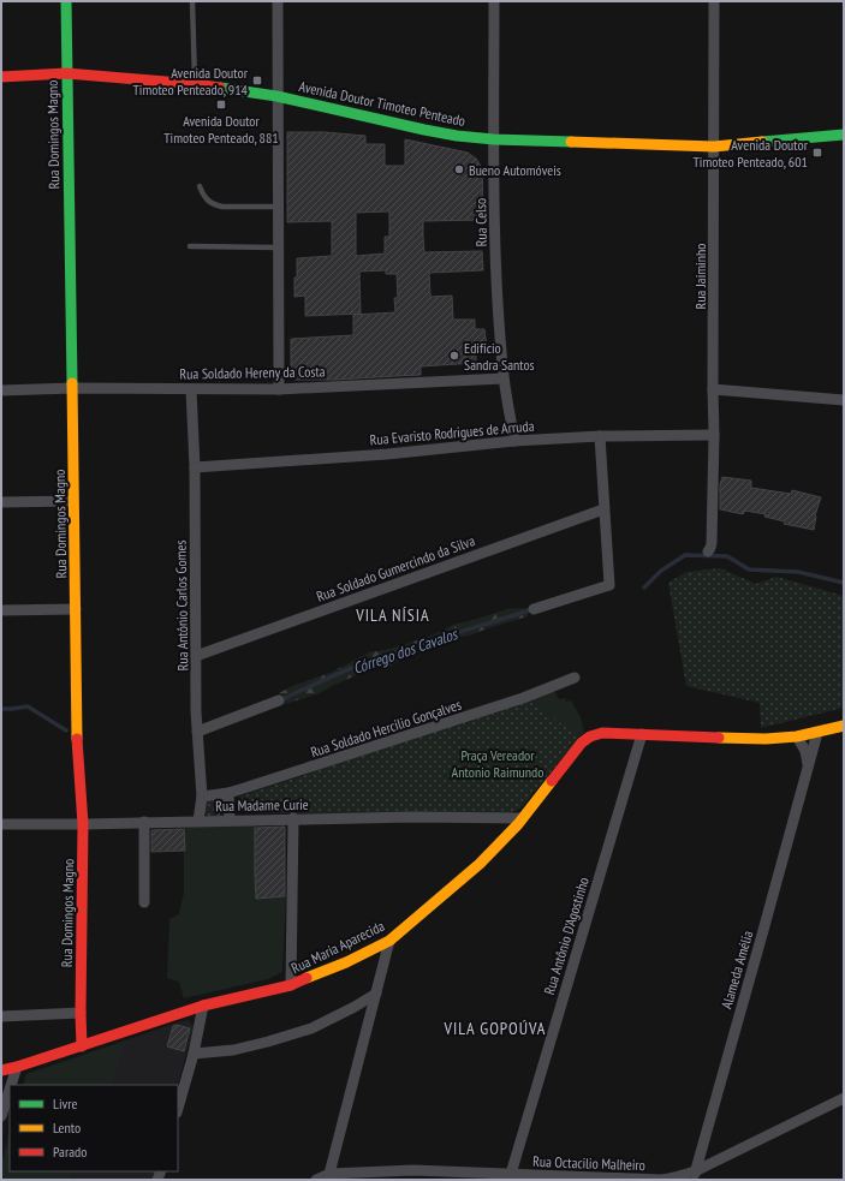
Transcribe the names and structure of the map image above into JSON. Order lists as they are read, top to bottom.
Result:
{
  "streets": {
    "street": [
      "Avenida Doutor Timoteo Penteado",
      "Rua Domingos Magno",
      "Rua Celso",
      "Rua Jaiminho",
      "Rua Soldado Hereny da Costa",
      "Rua Evaristo Rodrigues de Arruda",
      "Rua Soldado Gumercindo da Silva",
      "Rua Antônio Carlos Gomes",
      "Rua Soldado Hercilio Gonçalves",
      "Rua Madame Curie",
      "Rua Antônio D'Agostinho",
      "Rua Maria Aparecida",
      "Alameda Amélia",
      "Rua Octacilio Malheiro"
    ]
  },
  "crossings": [
    ["Avenida Doutor Timoteo Penteado", "Rua Domingos Magno"],
    ["Avenida Doutor Timoteo Penteado", "Rua Celso"],
    ["Avenida Doutor Timoteo Penteado", "Rua Jaiminho"],
    ["Rua Domingos Magno", "Rua Soldado Hereny da Costa"],
    ["Rua Domingos Magno", "Rua Madame Curie"],
    ["Rua Domingos Magno", "Rua Maria Aparecida"],
    ["Rua Celso", "Rua Soldado Hereny da Costa"],
    ["Rua Celso", "Rua Evaristo Rodrigues de Arruda"],
    ["Rua Jaiminho", "Rua Evaristo Rodrigues de Arruda"],
    ["Rua Soldado Hereny da Costa", "Rua Antônio Carlos Gomes"],
    ["Rua Evaristo Rodrigues de Arruda", "Rua Antônio Carlos Gomes"],
    ["Rua Soldado Gumercindo da Silva", "Rua Antônio Carlos Gomes"],
    ["Rua Antônio Carlos Gomes", "Rua Soldado Hercilio Gonçalves"],
    ["Rua Antônio Carlos Gomes", "Rua Madame Curie"],
    ["Rua Madame Curie", "Rua Maria Aparecida"],
    ["Rua Antônio D'Agostinho", "Rua Maria Aparecida"],
    ["Rua Antônio D'Agostinho", "Rua Octacilio Malheiro"],
    ["Rua Maria Aparecida", "Alameda Amélia"],
    ["Alameda Amélia", "Rua Octacilio Malheiro"]
  ],
  "districts": ["VILA NÍSIA", "VILA GOPOÚVA"],
  "water": ["Córrego dos Cavalos"],
  "parks": ["Praça Vereador Antonio Raimundo"],
  "places": {
    "transit": ["Avenida Doutor Timoteo Penteado, 914", "Avenida Doutor Timoteo Penteado, 881", "Avenida Doutor Timoteo Penteado, 601"],
    "other": ["Bueno Automóveis", "Edifício Sandra Santos"]
  },
  "legend": ["Livre", "Lento", "Parado"]
}
